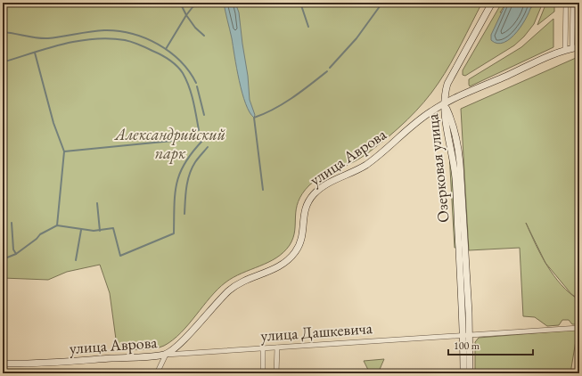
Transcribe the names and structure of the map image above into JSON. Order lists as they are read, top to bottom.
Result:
{
  "streets": {
    "street": ["улица Аврова", "Озерковая улица", "улица Дашкевича"]
  },
  "crossings": [
    ["улица Аврова", "Озерковая улица"],
    ["улица Аврова", "улица Дашкевича"],
    ["Озерковая улица", "улица Дашкевича"]
  ],
  "parks": ["Александрийский парк"],
  "scale_bar": "100 m"
}
